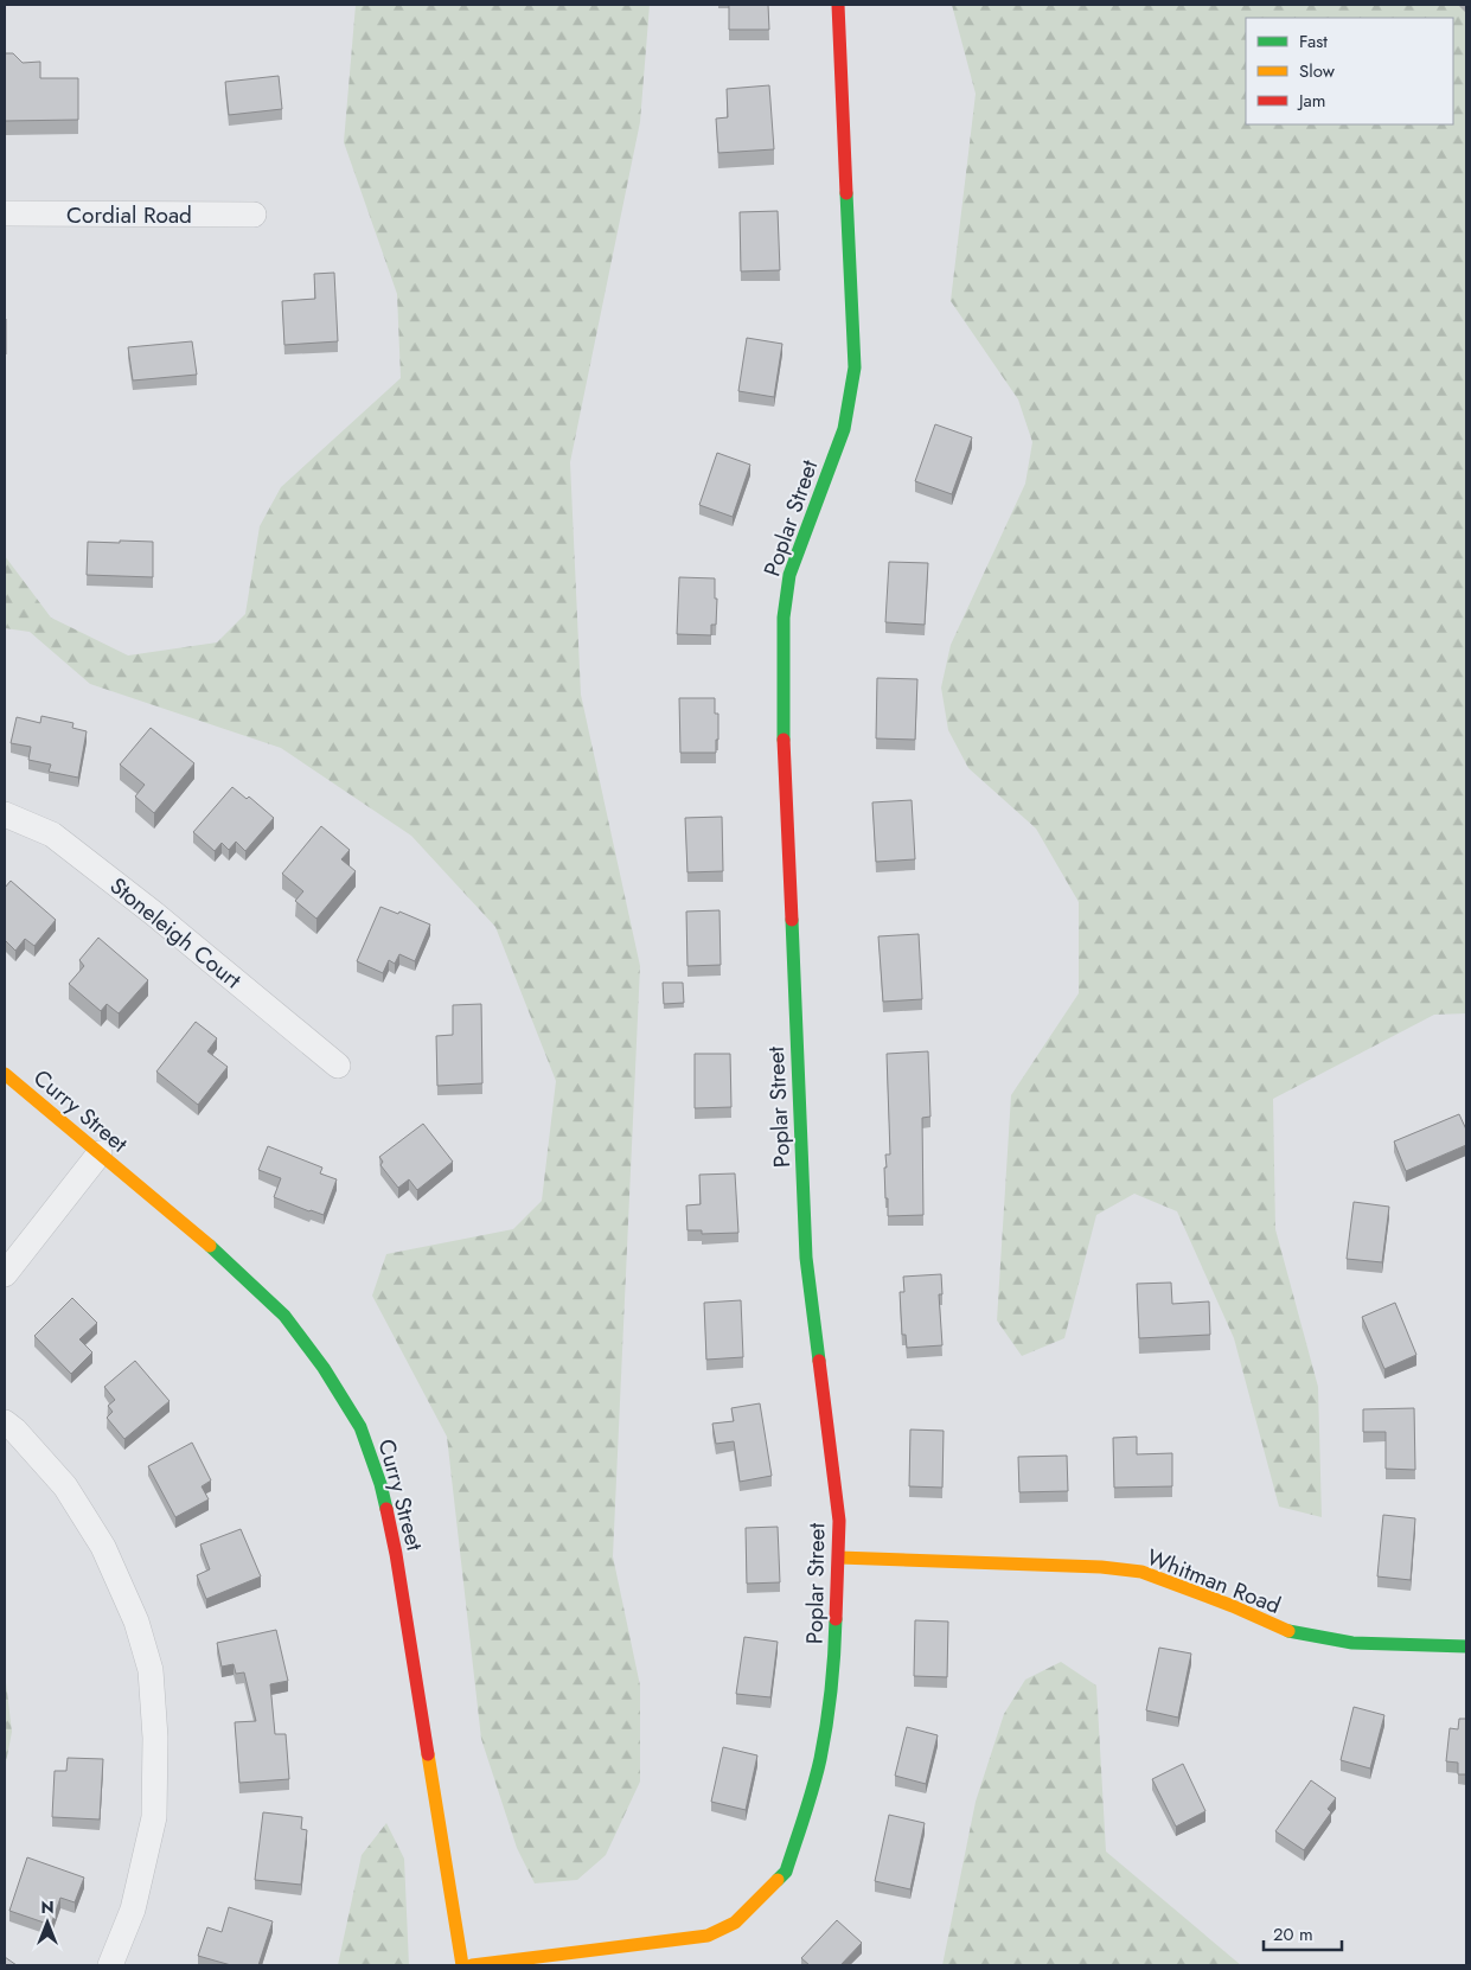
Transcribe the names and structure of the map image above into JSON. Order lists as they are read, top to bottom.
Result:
{
  "streets": {
    "street": [
      "Cordial Road",
      "Poplar Street",
      "Stoneleigh Court",
      "Curry Street",
      "Whitman Road"
    ]
  },
  "crossings": [
    ["Poplar Street", "Whitman Road"]
  ],
  "legend": ["Fast", "Slow", "Jam"],
  "scale_bar": "20 m",
  "north": "top"
}
